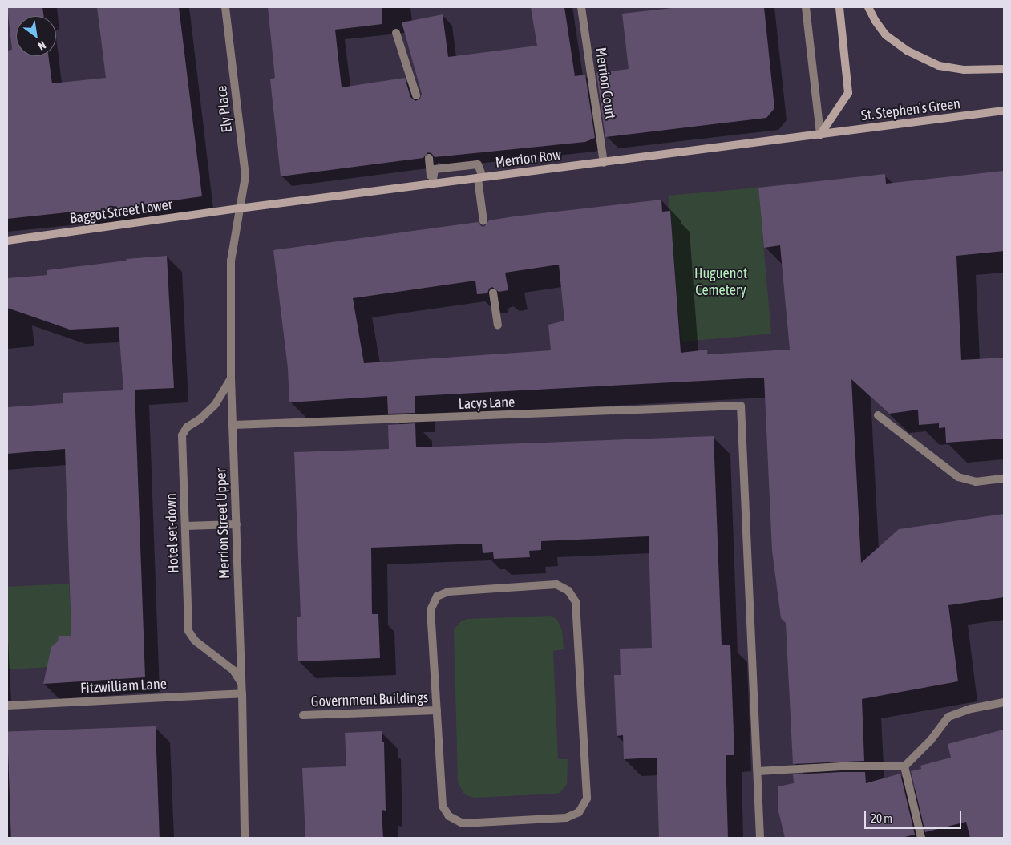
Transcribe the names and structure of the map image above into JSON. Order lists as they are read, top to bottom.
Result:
{
  "streets": {
    "main road": ["St. Stephen's Green", "Merrion Row", "Baggot Street Lower"],
    "street": [
      "Merrion Court",
      "Ely Place",
      "Lacys Lane",
      "Merrion Street Upper",
      "Hotel set-down",
      "Fitzwilliam Lane",
      "Government Buildings"
    ]
  },
  "crossings": [
    ["Merrion Court", "Merrion Row"],
    ["Ely Place", "Merrion Row"],
    ["Ely Place", "Baggot Street Lower"],
    ["Ely Place", "Merrion Street Upper"],
    ["St. Stephen's Green", "Merrion Row"],
    ["Merrion Row", "Baggot Street Lower"],
    ["Merrion Row", "Merrion Street Upper"],
    ["Baggot Street Lower", "Merrion Street Upper"],
    ["Lacys Lane", "Merrion Street Upper"],
    ["Merrion Street Upper", "Hotel set-down"],
    ["Merrion Street Upper", "Fitzwilliam Lane"]
  ],
  "parks": ["Huguenot Cemetery"],
  "scale_bar": "20 m",
  "north": "bottom right"
}
